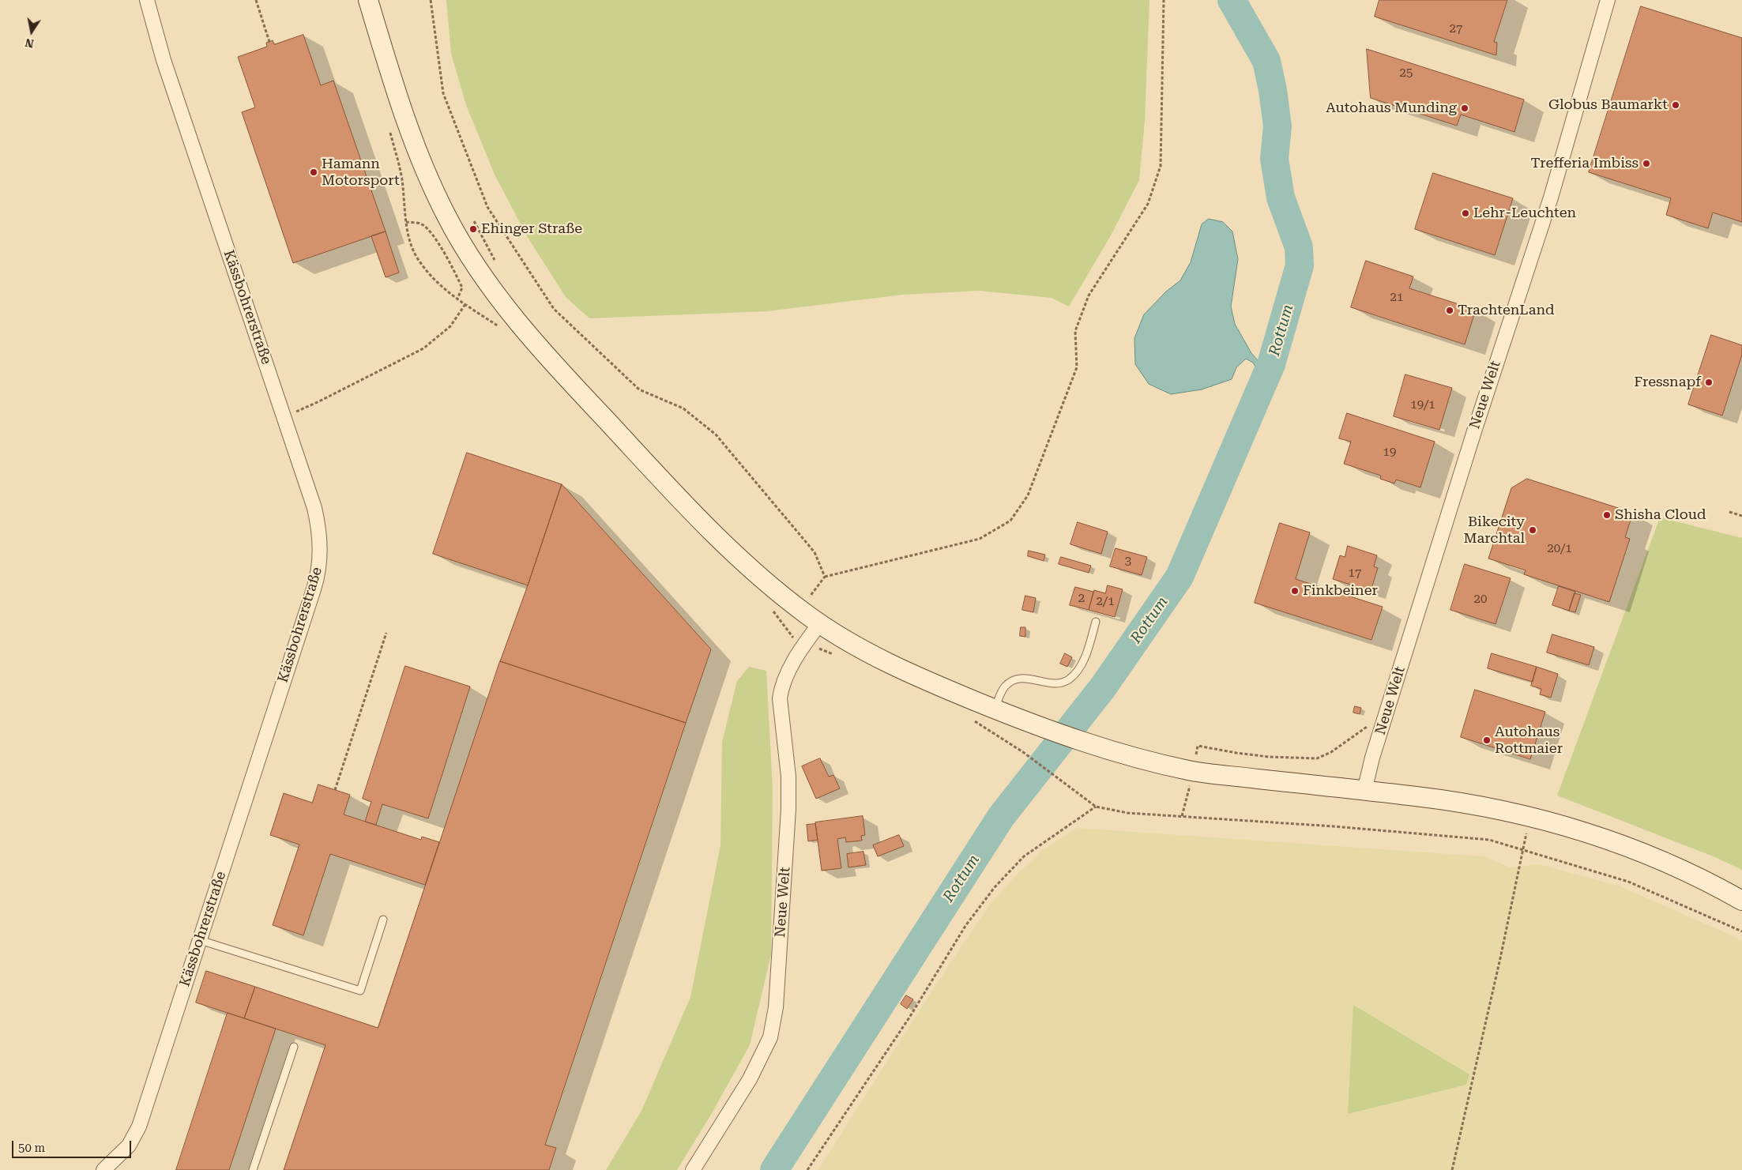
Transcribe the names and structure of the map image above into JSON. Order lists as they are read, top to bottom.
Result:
{
  "streets": {
    "street": ["Kässbohrerstraße", "Neue Welt"]
  },
  "water": ["Rottum"],
  "places": [
    "Globus Baumarkt",
    "Autohaus Munding",
    "Trefferia Imbiss",
    "Hamann Motorsport",
    "Lehr-Leuchten",
    "Ehinger Straße",
    "TrachtenLand",
    "Fressnapf",
    "Shisha Cloud",
    "Bikecity Marchtal",
    "Finkbeiner",
    "Autohaus Rottmaier"
  ],
  "house_numbers": [
    "27",
    "25",
    "21",
    "19/1",
    "19",
    "20/1",
    "3",
    "17",
    "2",
    "20",
    "2/1"
  ],
  "scale_bar": "50 m",
  "north": "bottom"
}
